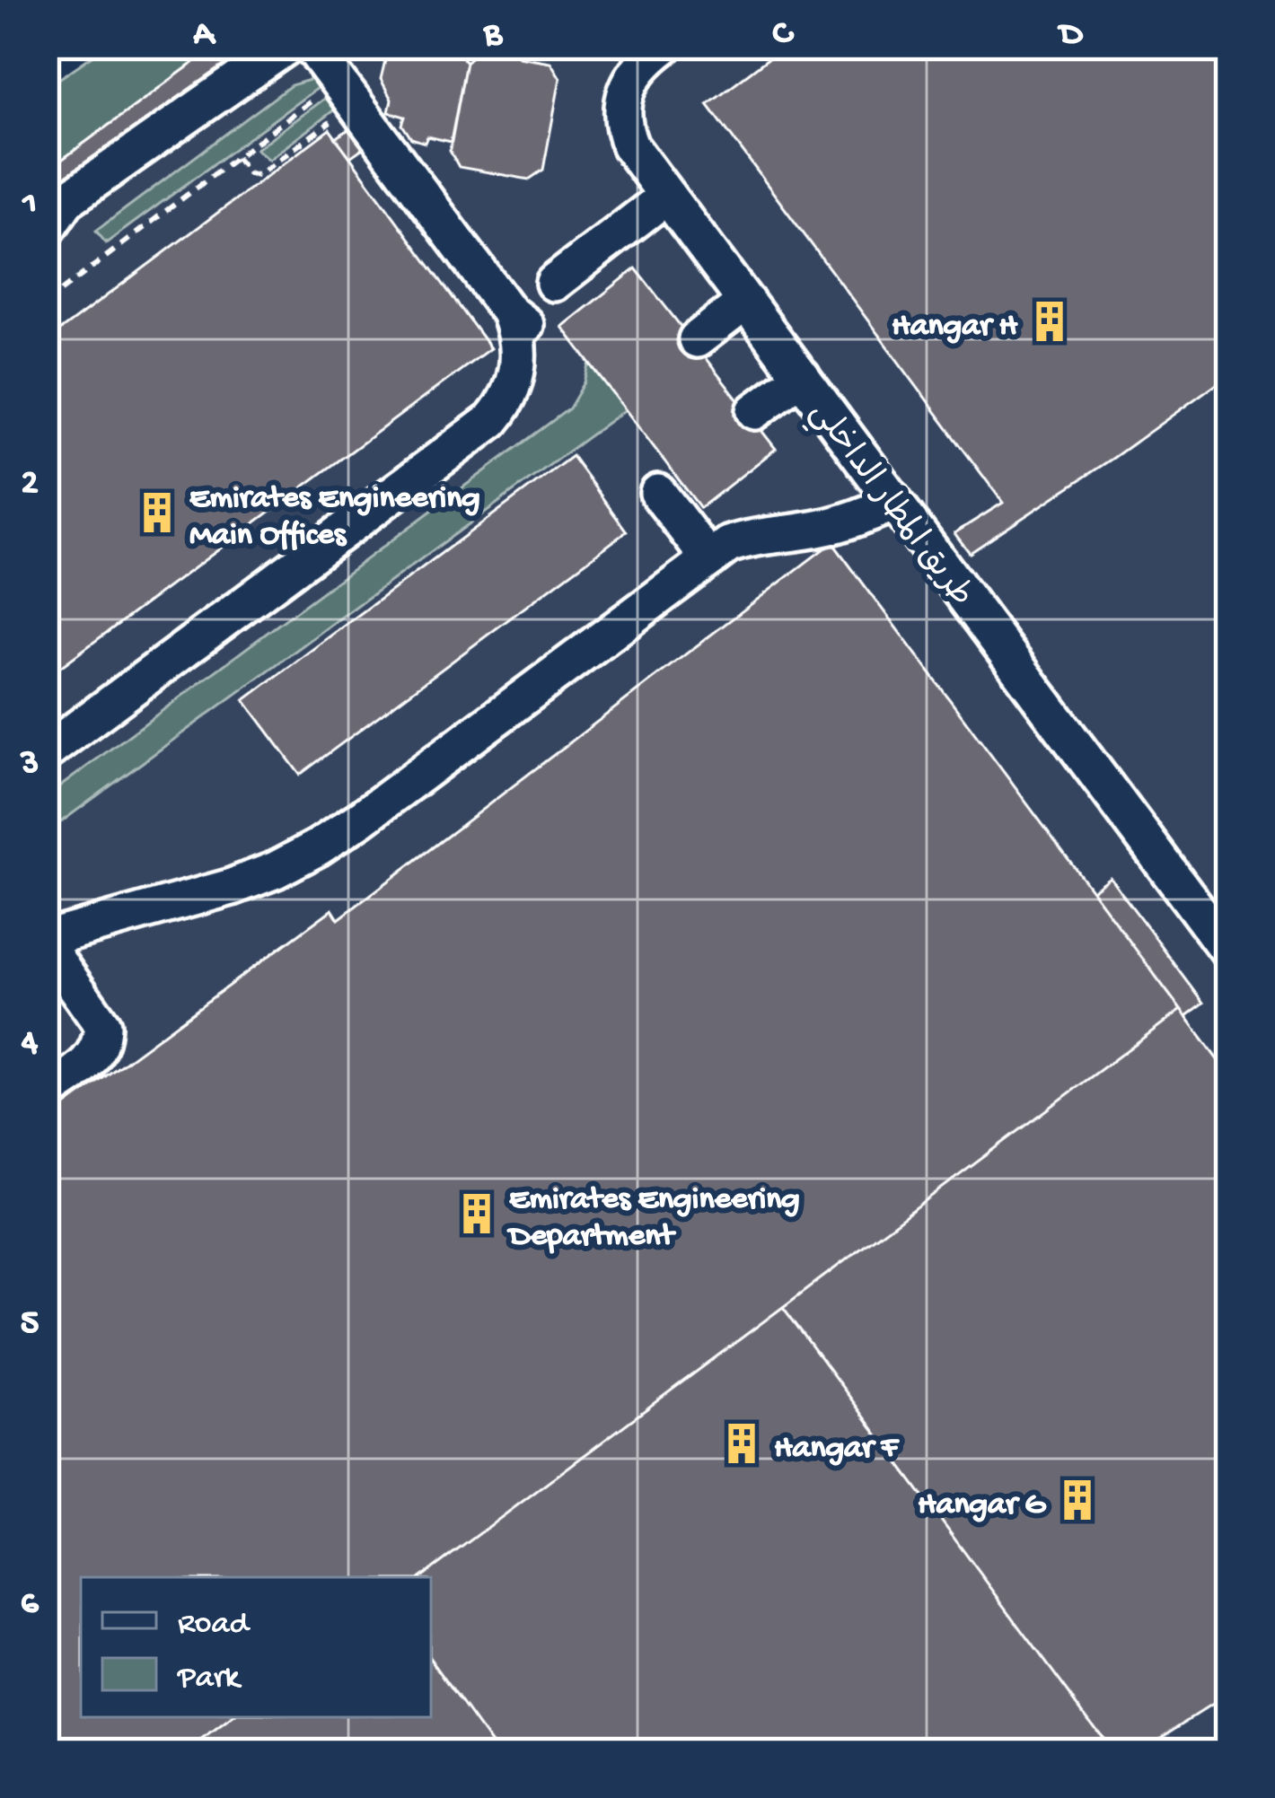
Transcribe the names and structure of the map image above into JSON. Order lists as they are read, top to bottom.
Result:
{
  "streets": {
    "lane": ["طريق المطار الداخلي"]
  },
  "places": {
    "building": [
      "Hangar H",
      "Emirates Engineering Main Offices",
      "Emirates Engineering Department",
      "Hangar F",
      "Hangar G"
    ]
  },
  "legend": ["Road", "Park"],
  "grid": {
    "columns": [
      "A",
      "B",
      "C",
      "D"
    ],
    "rows": [
      "1",
      "2",
      "3",
      "4",
      "5",
      "6"
    ]
  }
}
